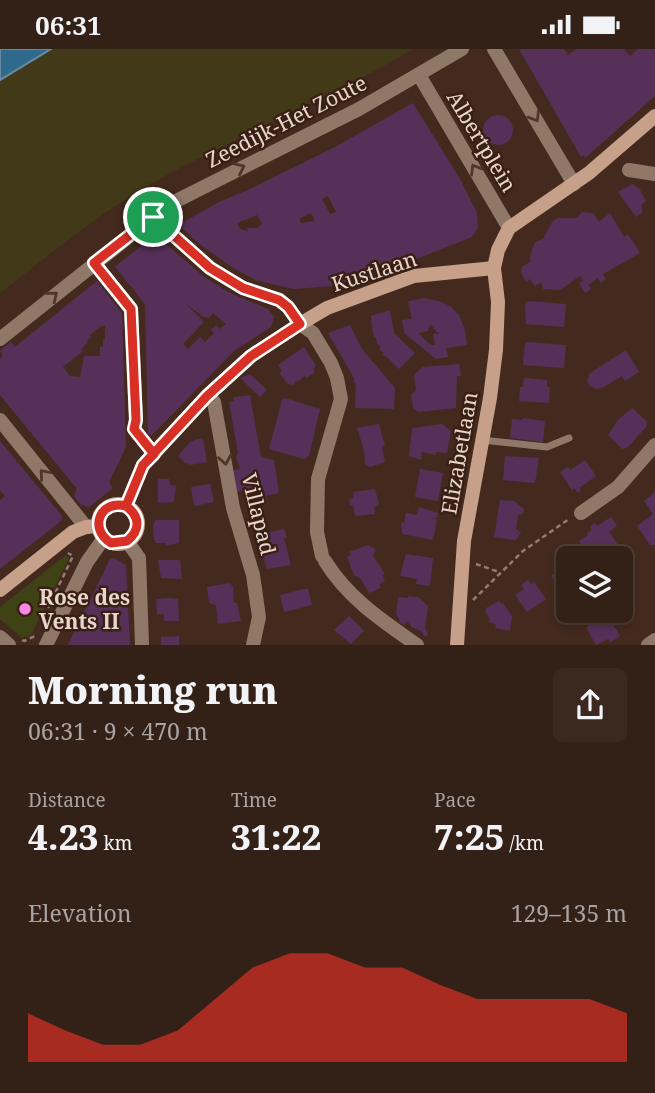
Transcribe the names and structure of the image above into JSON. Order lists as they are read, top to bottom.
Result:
{
  "streets": {
    "street": [
      "Zeedijk-Het Zoute",
      "Albertplein",
      "Kustlaan",
      "Elizabetlaan",
      "Villapad"
    ]
  },
  "crossings": [
    ["Zeedijk-Het Zoute", "Albertplein"],
    ["Kustlaan", "Elizabetlaan"],
    ["Kustlaan", "Villapad"]
  ],
  "one_way": ["Zeedijk-Het Zoute"],
  "places": ["Rose des Vents II"],
  "page": {
    "status": "06:31",
    "heading": ["Morning run", "06:31 · 9 × 470 m"],
    "stats": [
      ["Distance", "4.23 km"],
      ["Time", "31:22"],
      ["Pace", "7:25 /km"]
    ],
    "chart": ["Elevation", "129–135 m"]
  }
}
